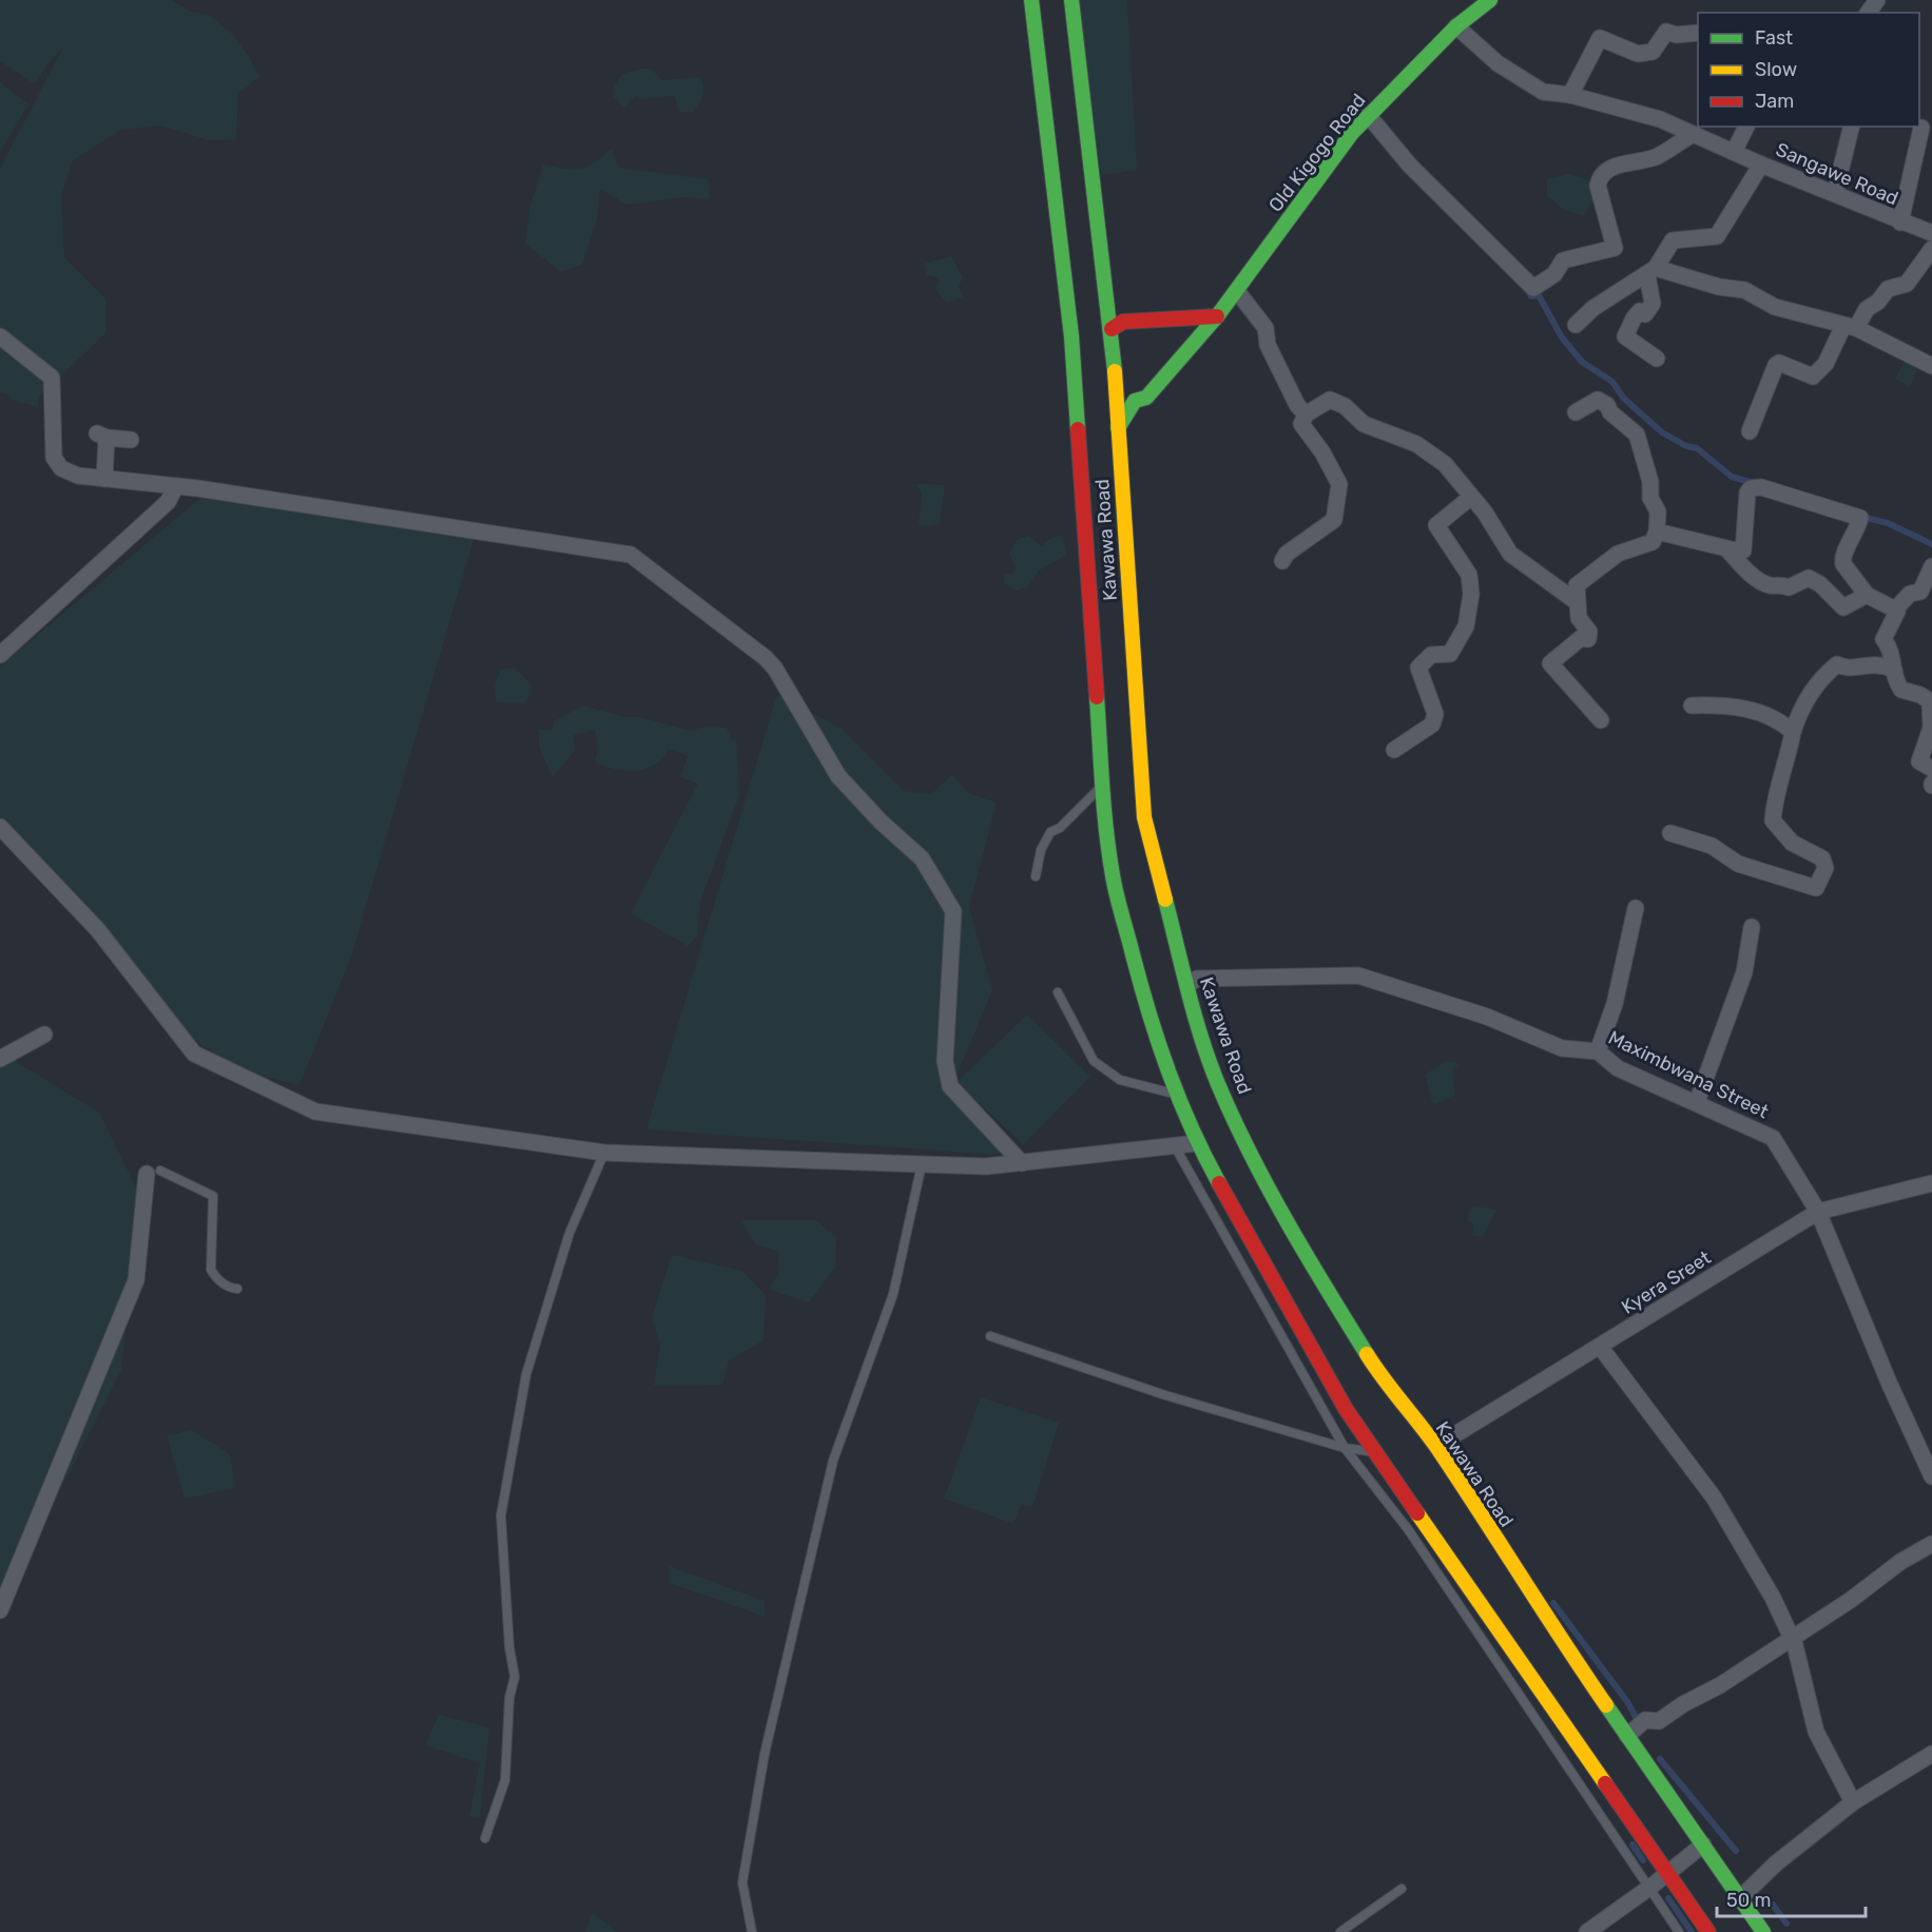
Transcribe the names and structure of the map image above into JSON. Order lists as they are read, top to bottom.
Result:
{
  "streets": {
    "main road": ["Old Kigogo Road", "Kawawa Road"],
    "street": ["Sangawe Road", "Maximbwana Street", "Kyera Sreet"]
  },
  "crossings": [
    ["Old Kigogo Road", "Sangawe Road"],
    ["Old Kigogo Road", "Kawawa Road"],
    ["Kawawa Road", "Maximbwana Street"],
    ["Kawawa Road", "Kyera Sreet"],
    ["Maximbwana Street", "Kyera Sreet"]
  ],
  "legend": ["Fast", "Slow", "Jam"],
  "scale_bar": "50 m"
}
